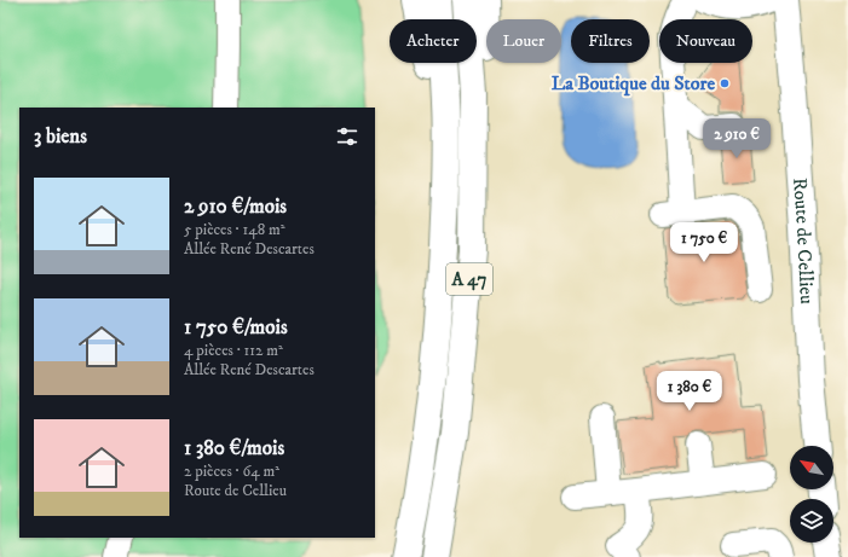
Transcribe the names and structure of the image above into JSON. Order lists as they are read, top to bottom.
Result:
{
  "streets": {
    "main road": ["Route de Cellieu", "A 47"]
  },
  "places": ["La Boutique du Store"],
  "north": "top left",
  "page": {
    "chip": [
      "Acheter",
      "Louer",
      "Filtres",
      "Nouveau"
    ],
    "heading": "3 biens",
    "price": ["2 910 €", "1 750 €", "1 380 €"],
    "list": [
      {
        "name": "2 910 €/mois",
        "note": "5 pièces · 148 m² · Allée René Descartes"
      },
      {
        "name": "1 750 €/mois",
        "note": "4 pièces · 112 m² · Allée René Descartes"
      },
      {
        "name": "1 380 €/mois",
        "note": "2 pièces · 64 m² · Route de Cellieu"
      }
    ]
  }
}
